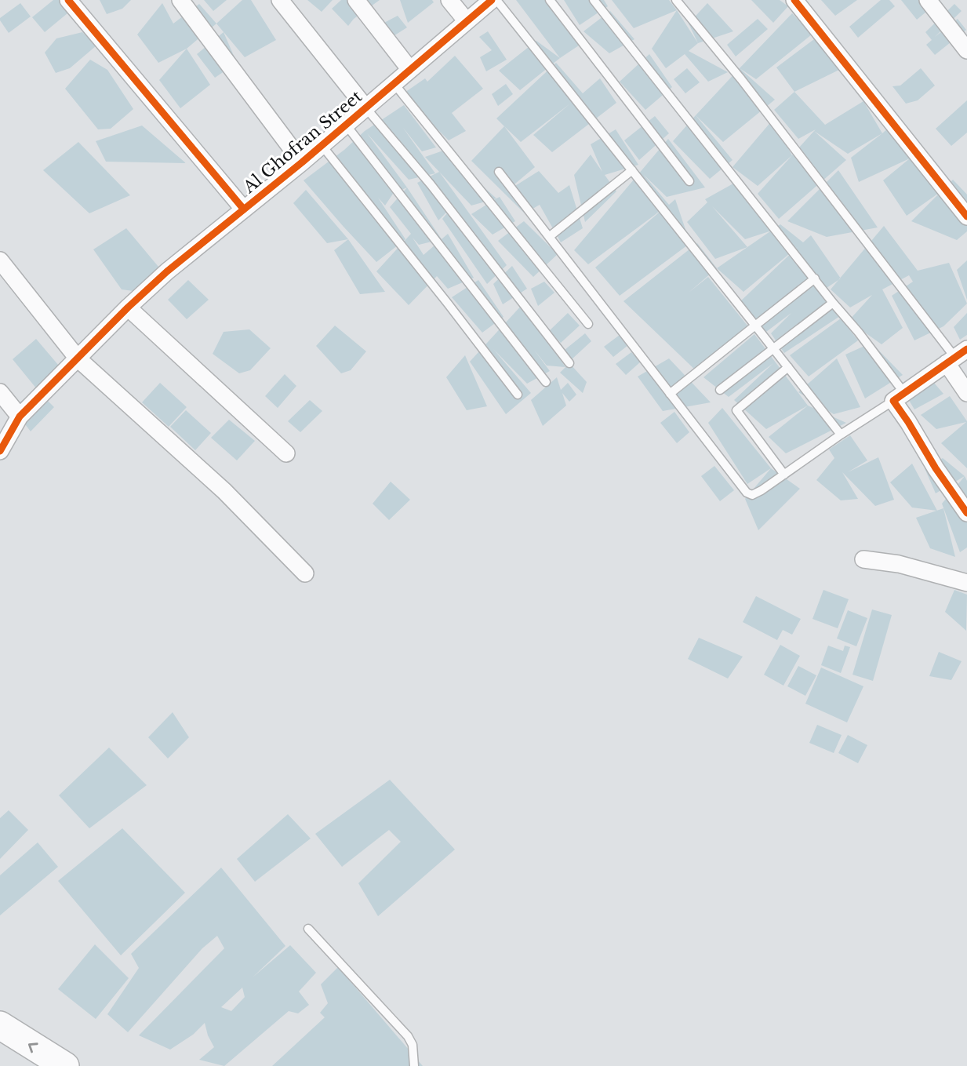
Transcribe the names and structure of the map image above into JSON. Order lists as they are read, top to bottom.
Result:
{
  "streets": {
    "street": ["Al Ghofran Street"]
  }
}
